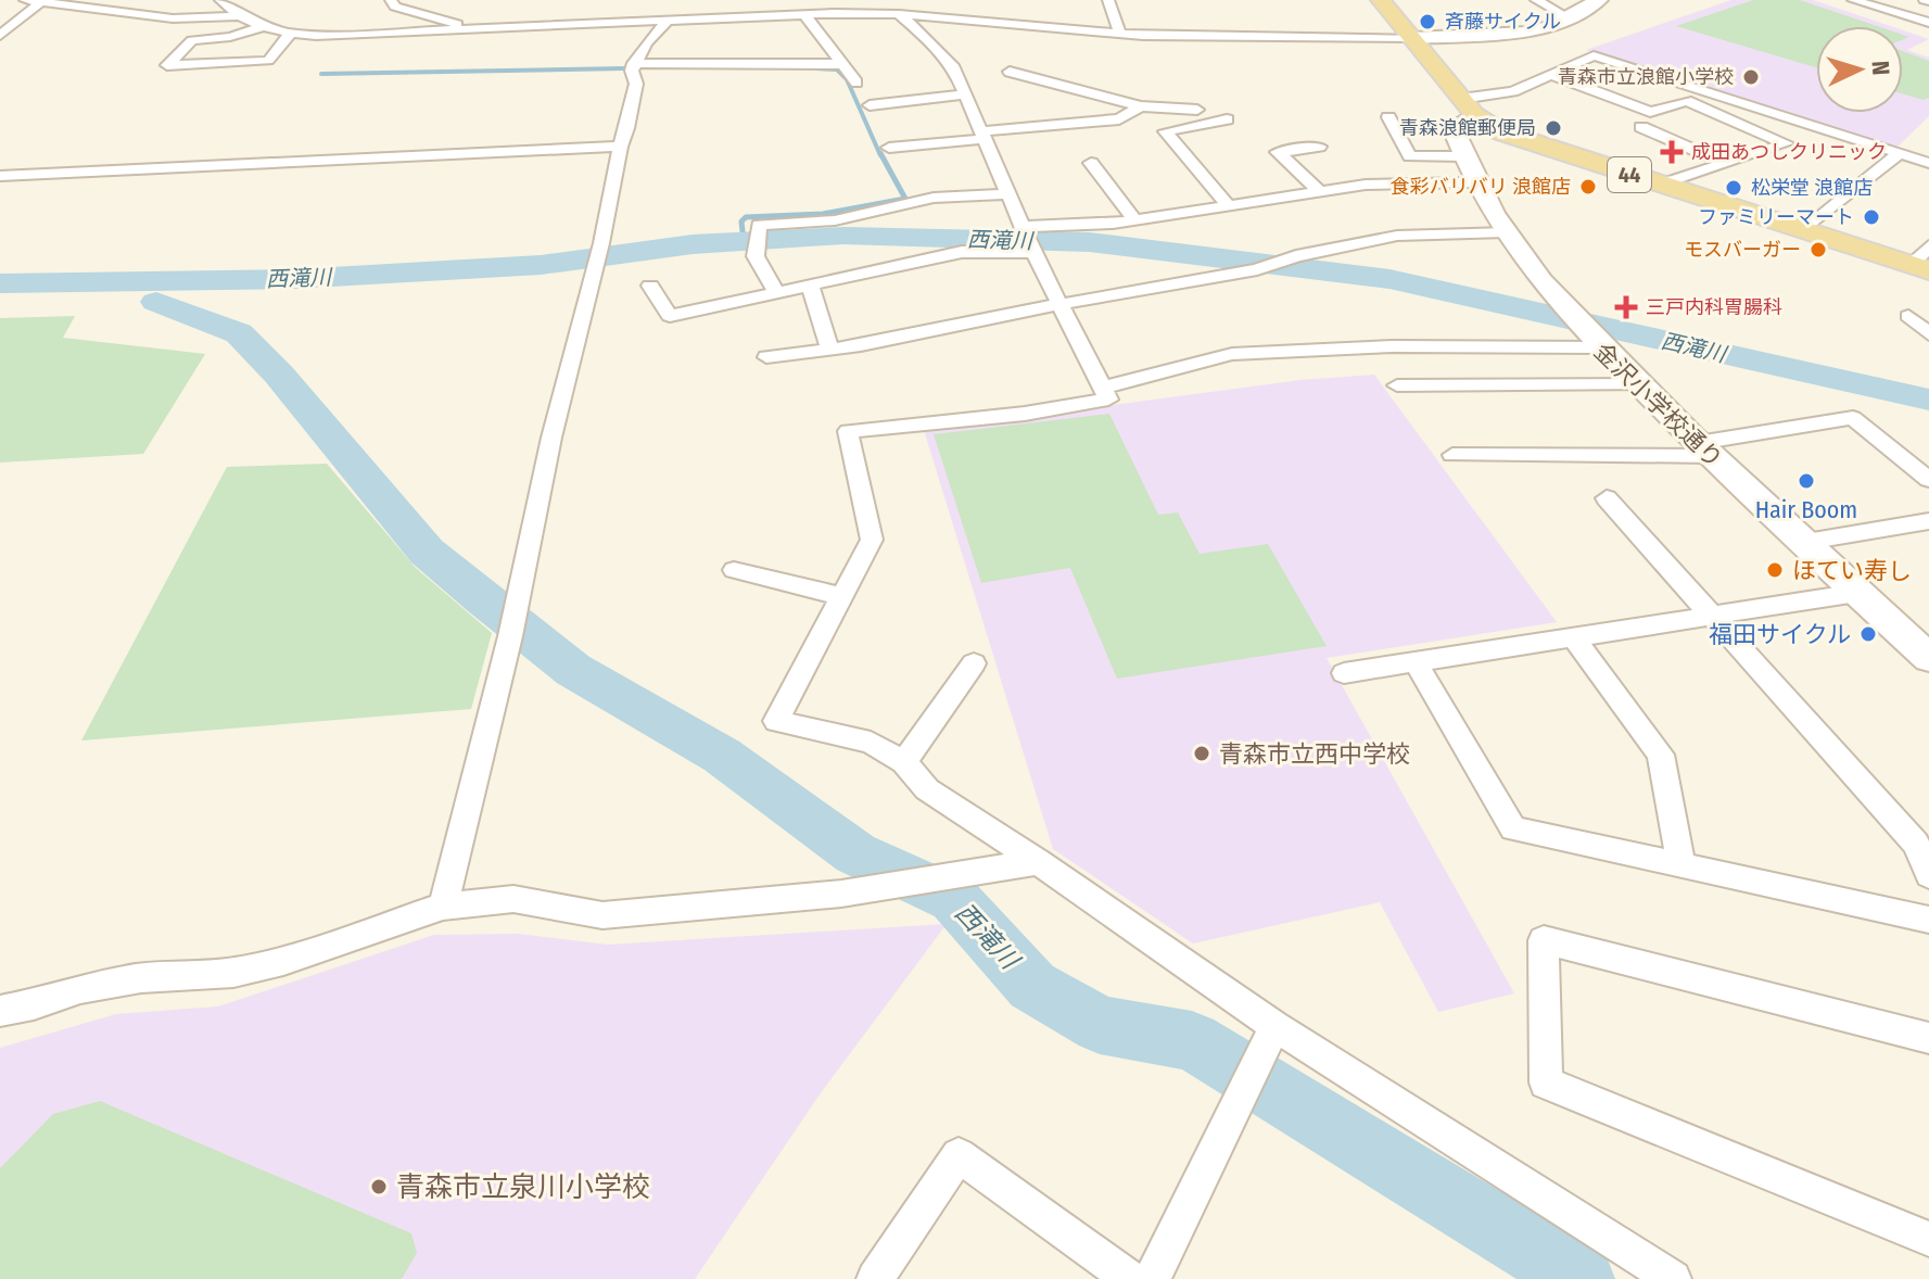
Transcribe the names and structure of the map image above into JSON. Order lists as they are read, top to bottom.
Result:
{
  "streets": {
    "main road": ["44"],
    "street": ["金沢小学校通り"]
  },
  "water": ["西滝川"],
  "places": {
    "other": [
      "斉藤サイクル",
      "青森市立浪館小学校",
      "青森浪館郵便局",
      "食彩バリバリ 浪館店",
      "松栄堂 浪館店",
      "ファミリーマート",
      "モスバーガー",
      "Hair Boom",
      "ほてい寿し",
      "福田サイクル",
      "青森市立西中学校",
      "青森市立泉川小学校"
    ],
    "health": ["成田あつしクリニック", "三戸内科胃腸科"]
  },
  "north": "right"
}
